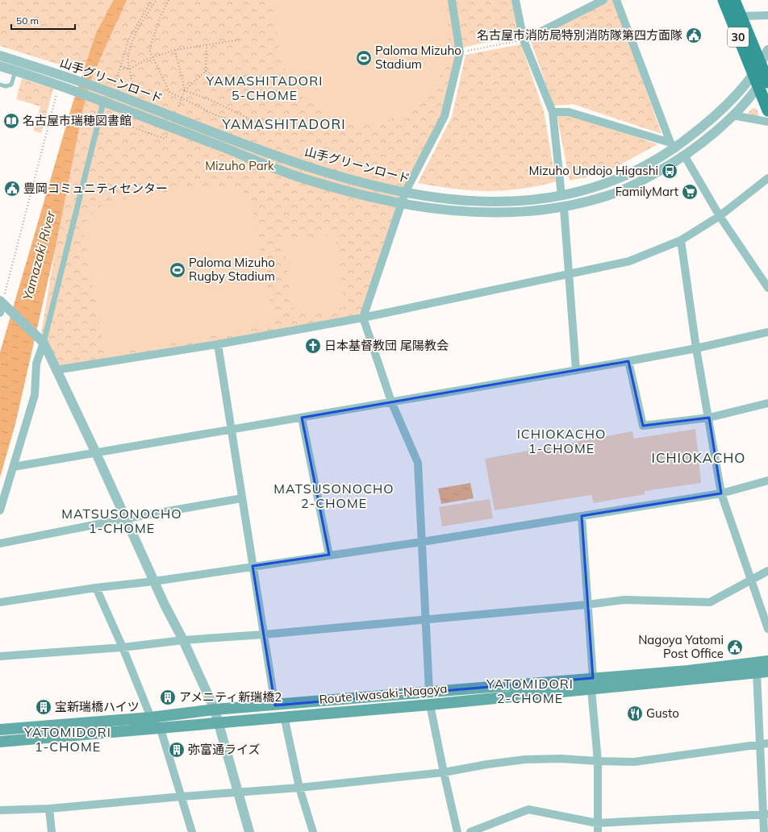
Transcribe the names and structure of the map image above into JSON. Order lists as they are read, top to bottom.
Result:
{
  "streets": {
    "main road": ["30", "Route Iwasaki-Nagoya"],
    "street": ["山手グリーンロード"]
  },
  "crossings": [
    ["30", "山手グリーンロード"]
  ],
  "districts": [
    "YAMASHITADORI 5-CHOME",
    "YAMASHITADORI",
    "ICHIOKACHO 1-CHOME",
    "ICHIOKACHO",
    "MATSUSONOCHO 2-CHOME",
    "MATSUSONOCHO 1-CHOME",
    "YATOMIDORI 2-CHOME",
    "YATOMIDORI 1-CHOME"
  ],
  "water": ["Yamazaki River"],
  "parks": ["Mizuho Park"],
  "places": {
    "public building": ["名古屋市消防局特別消防隊第四方面隊", "豊岡コミュニティセンター", "Nagoya Yatomi Post Office"],
    "sports": ["Paloma Mizuho Stadium", "Paloma Mizuho Rugby Stadium"],
    "library": ["名古屋市瑞穂図書館"],
    "bus stop": ["Mizuho Undojo Higashi"],
    "supermarket": ["FamilyMart"],
    "church": ["日本基督教団 尾陽教会"],
    "building": ["アメニティ新瑞橋2", "宝新瑞橋ハイツ", "弥富通ライズ"],
    "restaurant": ["Gusto"]
  },
  "scale_bar": "50 m"
}
